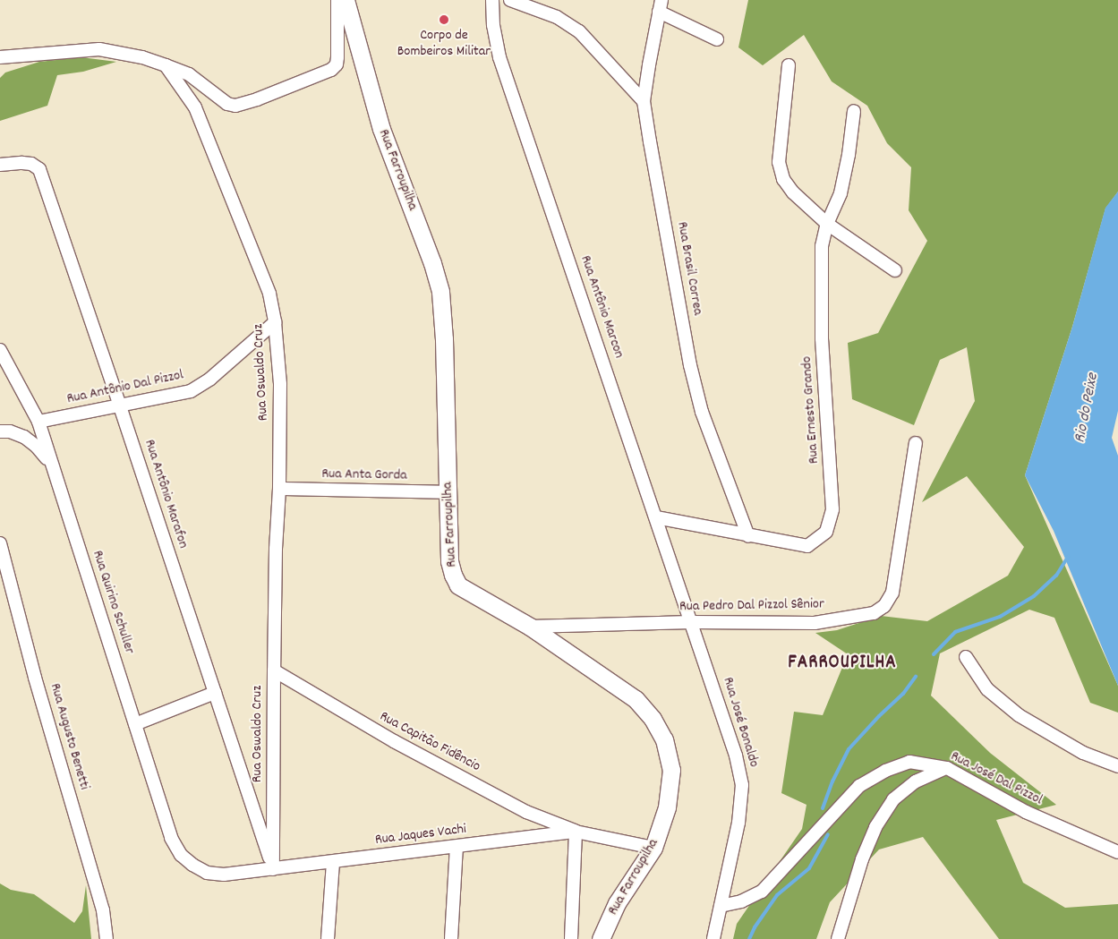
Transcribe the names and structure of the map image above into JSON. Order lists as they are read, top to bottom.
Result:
{
  "streets": {
    "street": [
      "Rua Farroupilha",
      "Rua Brasil Correa",
      "Rua Antônio Marcon",
      "Rua Oswaldo Cruz",
      "Rua Antônio Dal Pizzol",
      "Rua Ernesto Grando",
      "Rua Anta Gorda",
      "Rua Antônio Marafon",
      "Rua Quirino Schuller",
      "Rua Pedro Dal Pizzol Sênior",
      "Rua José Bonaldo",
      "Rua Augusto Benetti",
      "Rua Capitão Fidêncio",
      "Rua José Dal Pizzol",
      "Rua Jaques Vachi"
    ]
  },
  "crossings": [
    ["Rua Farroupilha", "Rua Anta Gorda"],
    ["Rua Farroupilha", "Rua Pedro Dal Pizzol Sênior"],
    ["Rua Farroupilha", "Rua Jaques Vachi"],
    ["Rua Brasil Correa", "Rua Ernesto Grando"],
    ["Rua Antônio Marcon", "Rua Ernesto Grando"],
    ["Rua Antônio Marcon", "Rua Pedro Dal Pizzol Sênior"],
    ["Rua Antônio Marcon", "Rua José Bonaldo"],
    ["Rua Oswaldo Cruz", "Rua Antônio Dal Pizzol"],
    ["Rua Oswaldo Cruz", "Rua Anta Gorda"],
    ["Rua Oswaldo Cruz", "Rua Antônio Marafon"],
    ["Rua Oswaldo Cruz", "Rua Capitão Fidêncio"],
    ["Rua Oswaldo Cruz", "Rua Jaques Vachi"],
    ["Rua Antônio Dal Pizzol", "Rua Antônio Marafon"],
    ["Rua Antônio Dal Pizzol", "Rua Quirino Schuller"],
    ["Rua Antônio Marafon", "Rua Jaques Vachi"],
    ["Rua Quirino Schuller", "Rua Jaques Vachi"],
    ["Rua Pedro Dal Pizzol Sênior", "Rua José Bonaldo"],
    ["Rua José Bonaldo", "Rua José Dal Pizzol"],
    ["Rua Capitão Fidêncio", "Rua Jaques Vachi"]
  ],
  "districts": ["FARROUPILHA"],
  "water": ["Rio do Peixe"],
  "places": ["Corpo de Bombeiros Militar"]
}
